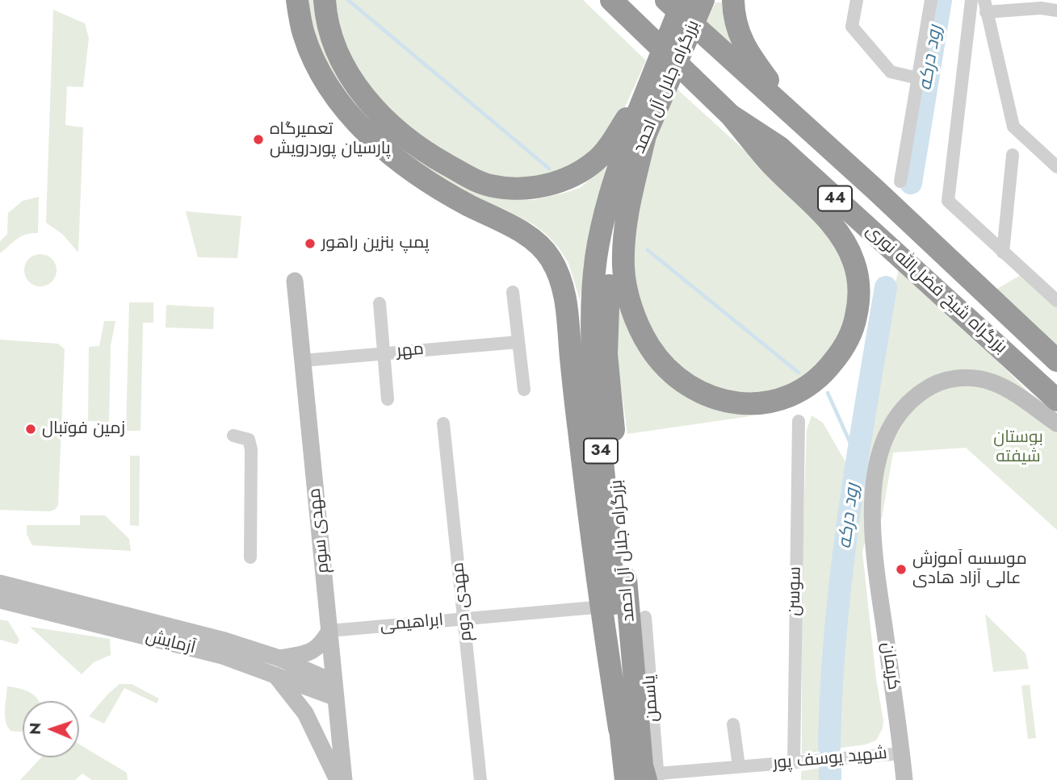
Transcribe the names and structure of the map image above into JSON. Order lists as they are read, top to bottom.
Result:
{
  "streets": {
    "highway": [
      "بزرگراه جلال آل احمد",
      "44",
      "بزرگراه شیخ فضل‌الله نوری",
      "34"
    ],
    "street": [
      "مهر",
      "مهدی سوم",
      "سوسن",
      "مهدی دوم",
      "ابراهیمی",
      "آزمایش",
      "کریمان",
      "یاسمن",
      "شهید یوسف پور"
    ]
  },
  "crossings": [
    ["بزرگراه جلال آل احمد", "یاسمن"],
    ["بزرگراه جلال آل احمد", "شهید یوسف پور"],
    ["مهر", "مهدی سوم"],
    ["مهدی سوم", "ابراهیمی"],
    ["مهدی سوم", "آزمایش"],
    ["سوسن", "شهید یوسف پور"],
    ["مهدی دوم", "ابراهیمی"],
    ["کریمان", "شهید یوسف پور"],
    ["یاسمن", "شهید یوسف پور"]
  ],
  "water": ["رود درکه"],
  "parks": ["بوستان شیفته"],
  "places": [
    "تعمیرگاه پارسیان پوردرویش",
    "پمپ بنزین راهور",
    "زمین فوتبال",
    "موسسه آموزش عالی آزاد هادی"
  ],
  "north": "left"
}
